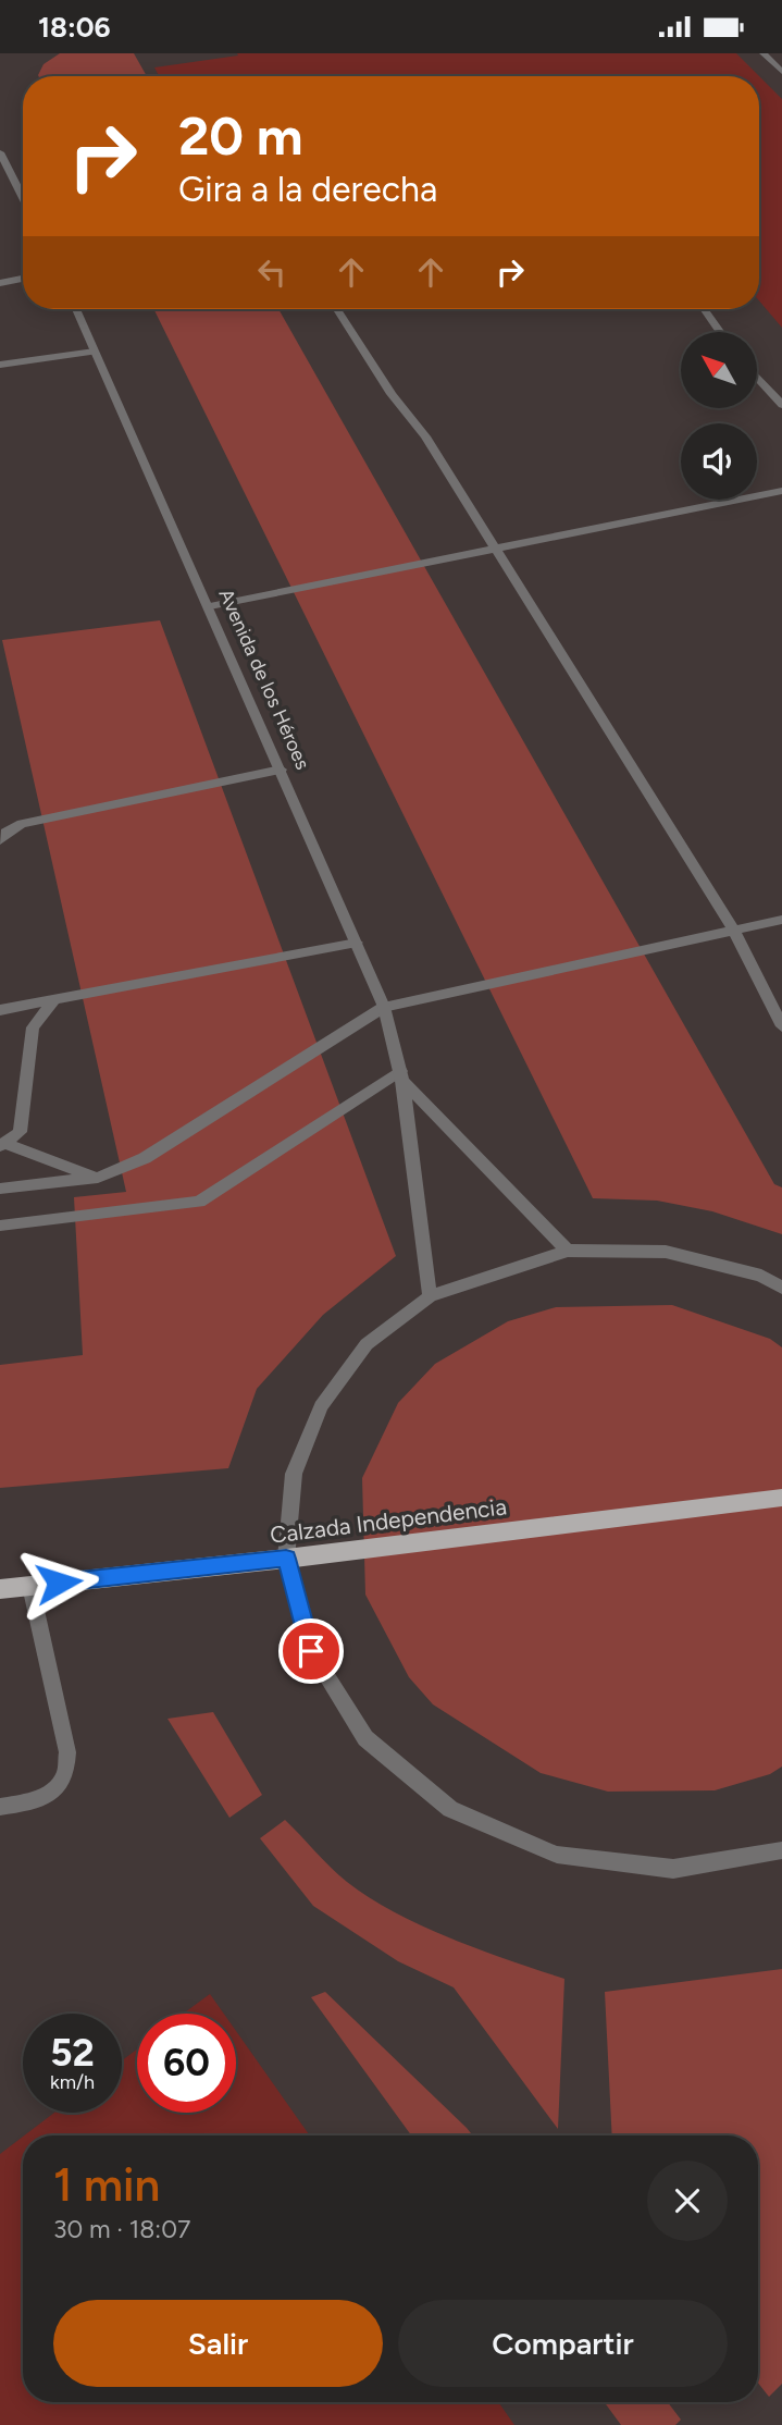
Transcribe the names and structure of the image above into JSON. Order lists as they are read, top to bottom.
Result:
{
  "streets": {
    "main road": ["Calzada Independencia"],
    "street": ["Avenida de los Héroes"]
  },
  "north": "top left",
  "page": {
    "status": "18:06",
    "turn": ["20 m", "Gira a la derecha"],
    "speed": "52 km/h",
    "limit": "60",
    "heading": ["1 min", "30 m · 18:07"],
    "buttons": ["Salir", "Compartir"]
  }
}
